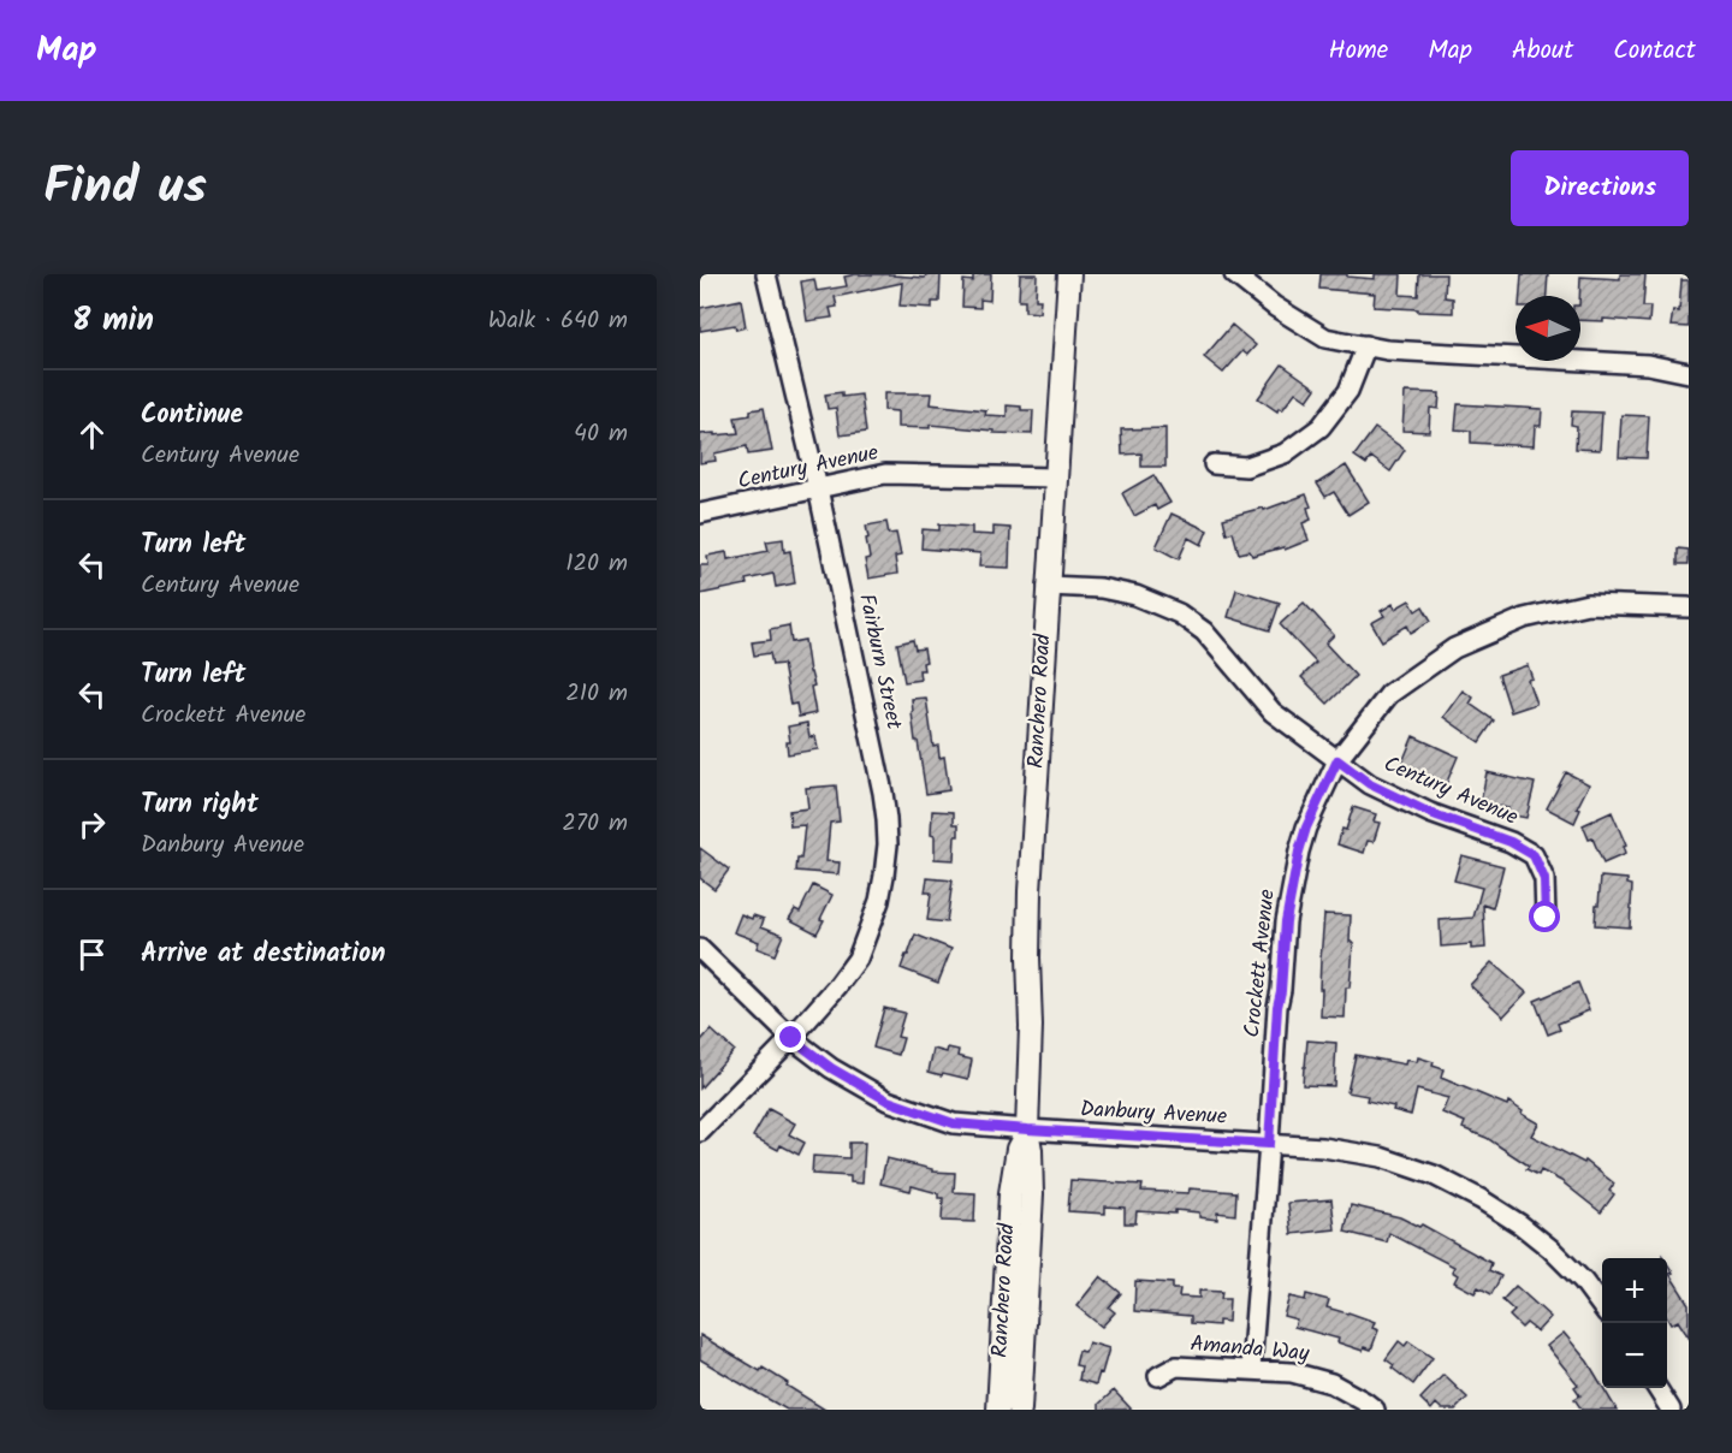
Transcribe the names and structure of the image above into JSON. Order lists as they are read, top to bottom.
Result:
{
  "streets": {
    "main road": ["Ranchero Road"],
    "street": [
      "Century Avenue",
      "Fairburn Street",
      "Crockett Avenue",
      "Danbury Avenue",
      "Amanda Way"
    ]
  },
  "crossings": [
    ["Century Avenue", "Fairburn Street"],
    ["Century Avenue", "Ranchero Road"],
    ["Century Avenue", "Crockett Avenue"],
    ["Fairburn Street", "Danbury Avenue"],
    ["Ranchero Road", "Danbury Avenue"],
    ["Crockett Avenue", "Danbury Avenue"],
    ["Crockett Avenue", "Amanda Way"]
  ],
  "north": "left",
  "page": {
    "header": "Map",
    "nav": [
      "Home",
      "Map",
      "About",
      "Contact"
    ],
    "title": "Find us",
    "buttons": "Directions",
    "heading": ["8 min", "Walk · 640 m"],
    "list": [
      ["Continue", "Century Avenue", "40 m"],
      ["Turn left", "Century Avenue", "120 m"],
      ["Turn left", "Crockett Avenue", "210 m"],
      ["Turn right", "Danbury Avenue", "270 m"],
      "Arrive at destination"
    ],
    "map_buttons": ["+", "−"]
  }
}
